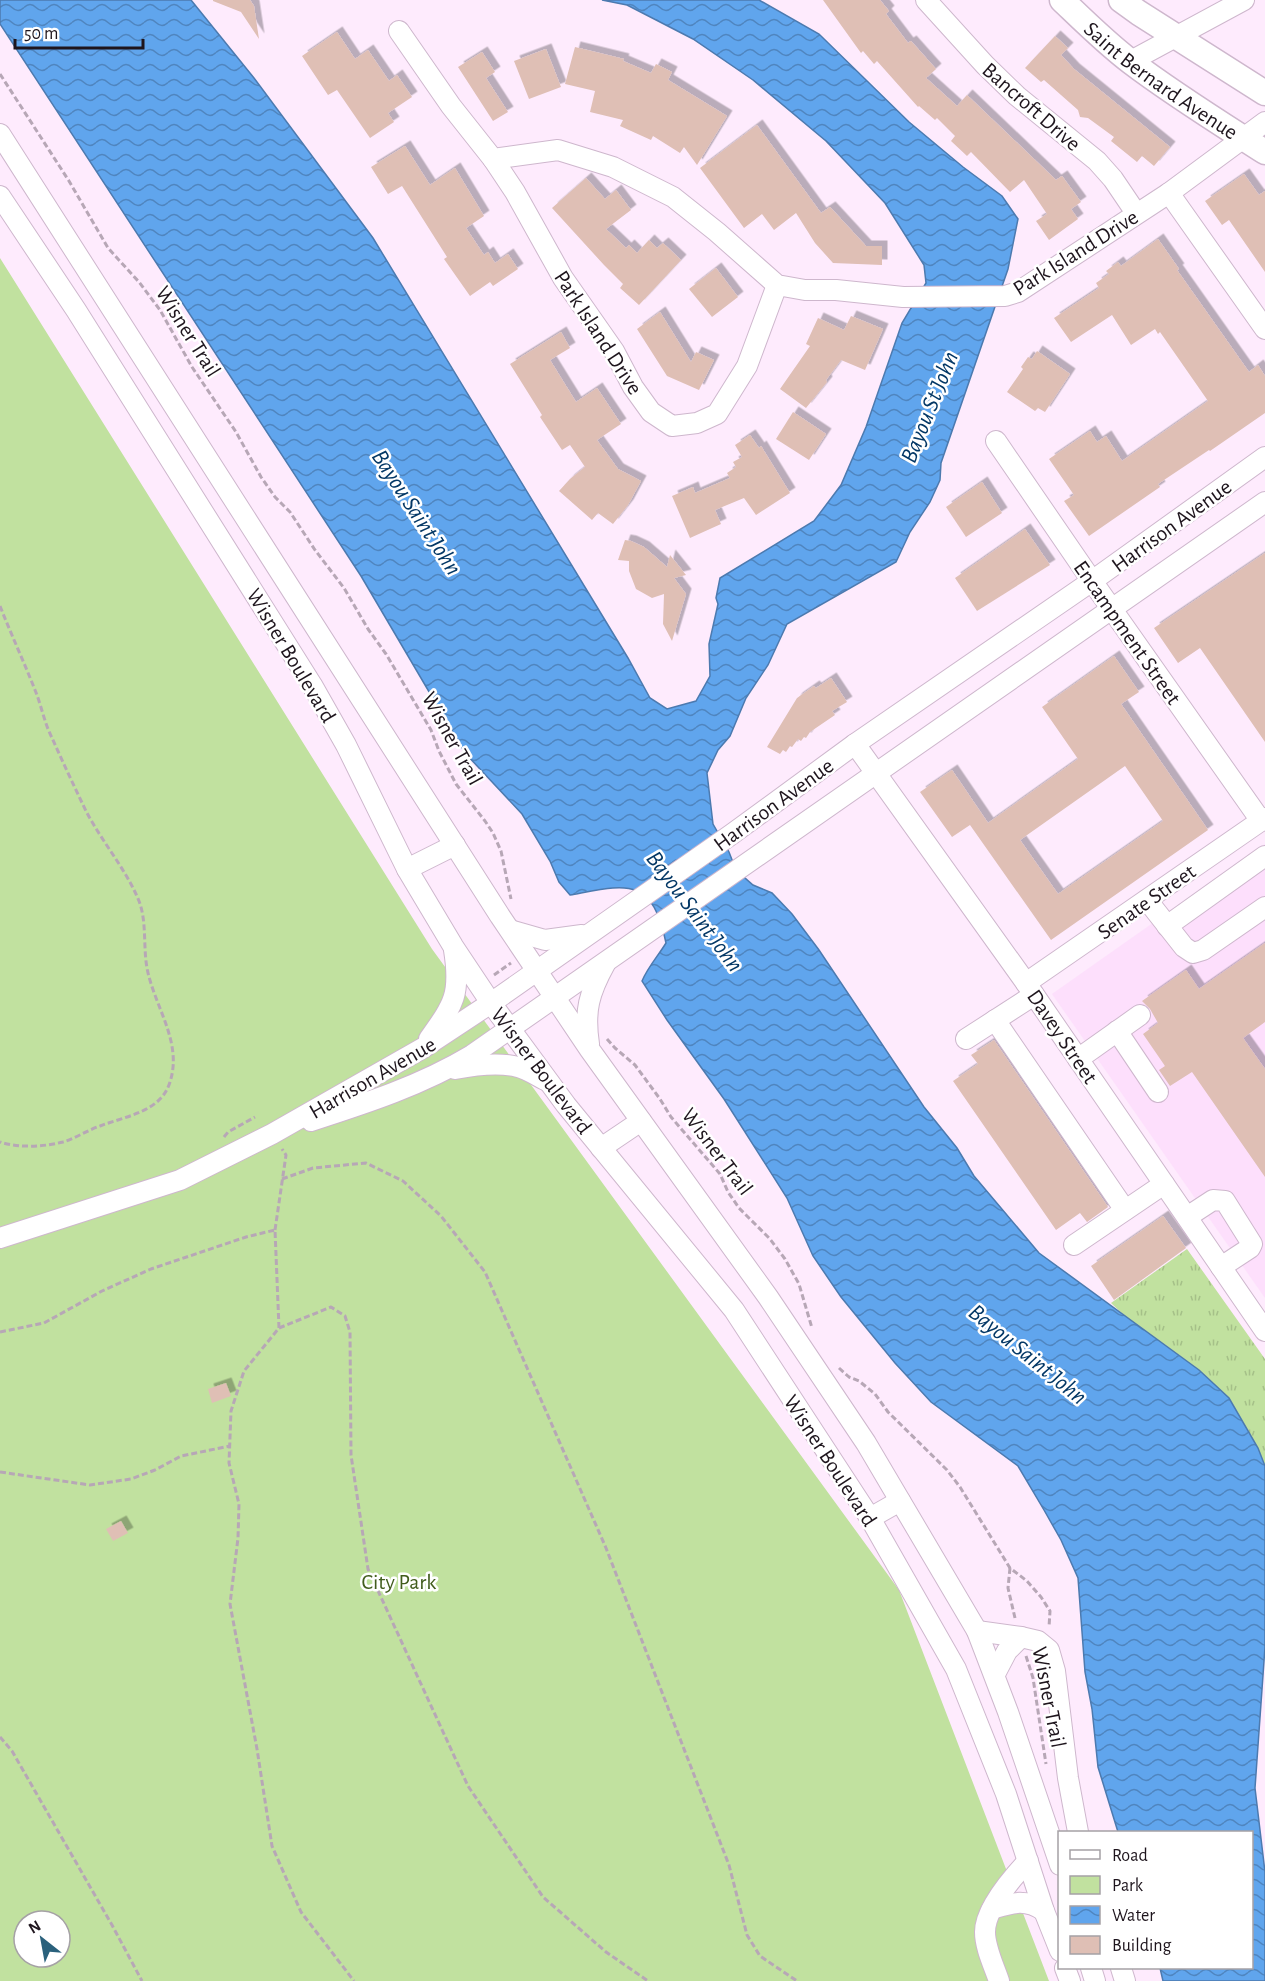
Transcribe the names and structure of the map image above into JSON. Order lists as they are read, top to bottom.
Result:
{
  "streets": {
    "main road": ["Saint Bernard Avenue"],
    "street": [
      "Bancroft Drive",
      "Park Island Drive",
      "Harrison Avenue",
      "Encampment Street",
      "Wisner Boulevard",
      "Senate Street",
      "Davey Street"
    ],
    "path": ["Wisner Trail"]
  },
  "crossings": [
    ["Saint Bernard Avenue", "Park Island Drive"],
    ["Bancroft Drive", "Park Island Drive"],
    ["Harrison Avenue", "Encampment Street"],
    ["Harrison Avenue", "Wisner Boulevard"],
    ["Harrison Avenue", "Davey Street"],
    ["Encampment Street", "Senate Street"],
    ["Senate Street", "Davey Street"]
  ],
  "water": ["Bayou St John", "Bayou Saint John"],
  "parks": ["City Park"],
  "legend": [
    "Road",
    "Park",
    "Water",
    "Building"
  ],
  "scale_bar": "50 m",
  "north": "top left"
}
